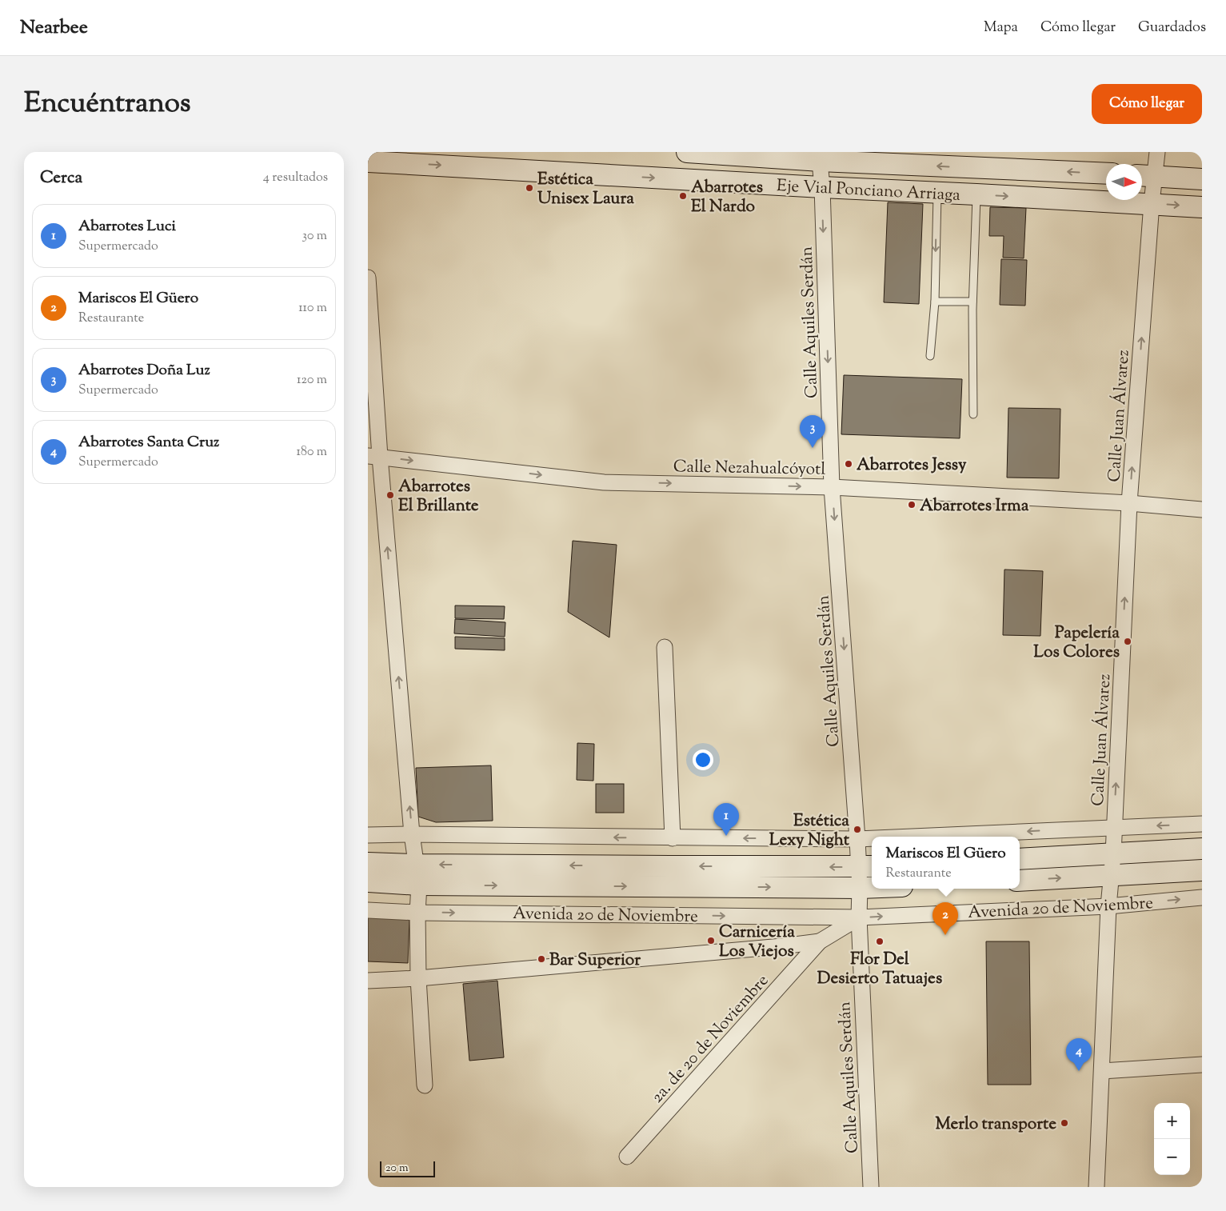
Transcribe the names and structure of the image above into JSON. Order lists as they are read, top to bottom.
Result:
{
  "streets": {
    "main road": ["Eje Vial Ponciano Arriaga", "Avenida 20 de Noviembre"],
    "street": [
      "Calle Aquiles Serdán",
      "Calle Juan Álvarez",
      "Calle Nezahualcóyotl",
      "2a. de 20 de Noviembre"
    ]
  },
  "crossings": [
    ["Eje Vial Ponciano Arriaga", "Calle Aquiles Serdán"],
    ["Eje Vial Ponciano Arriaga", "Calle Juan Álvarez"],
    ["Calle Aquiles Serdán", "Calle Nezahualcóyotl"],
    ["Calle Aquiles Serdán", "Avenida 20 de Noviembre"],
    ["Calle Aquiles Serdán", "2a. de 20 de Noviembre"],
    ["Calle Juan Álvarez", "Calle Nezahualcóyotl"],
    ["Calle Juan Álvarez", "Avenida 20 de Noviembre"],
    ["Avenida 20 de Noviembre", "2a. de 20 de Noviembre"]
  ],
  "one_way": ["Calle Aquiles Serdán", "Calle Juan Álvarez", "Calle Nezahualcóyotl"],
  "places": [
    "Estética Unisex Laura",
    "Abarrotes El Nardo",
    "Abarrotes Jessy",
    "Abarrotes El Brillante",
    "Abarrotes Irma",
    "Papelería Los Colores",
    "Estética Lexy Night",
    "Carnicería Los Viejos",
    "Flor Del Desierto Tatuajes",
    "Bar Superior",
    "Merlo transporte"
  ],
  "scale_bar": "20 m",
  "north": "right",
  "page": {
    "header": "Nearbee",
    "nav": ["Mapa", "Cómo llegar", "Guardados"],
    "title": "Encuéntranos",
    "buttons": "Cómo llegar",
    "heading": ["Cerca", "4 resultados"],
    "list": [
      {
        "mark": "1",
        "name": "Abarrotes Luci",
        "note": "Supermercado",
        "value": "30 m"
      },
      {
        "mark": "2",
        "name": "Mariscos El Güero",
        "note": "Restaurante",
        "value": "110 m"
      },
      {
        "mark": "3",
        "name": "Abarrotes Doña Luz",
        "note": "Supermercado",
        "value": "120 m"
      },
      {
        "mark": "4",
        "name": "Abarrotes Santa Cruz",
        "note": "Supermercado",
        "value": "180 m"
      }
    ],
    "pins": [
      "3",
      "1",
      "2",
      "4"
    ],
    "popup": ["Mariscos El Güero", "Restaurante"],
    "map_buttons": ["+", "−"],
    "scale": "20 m"
  }
}
